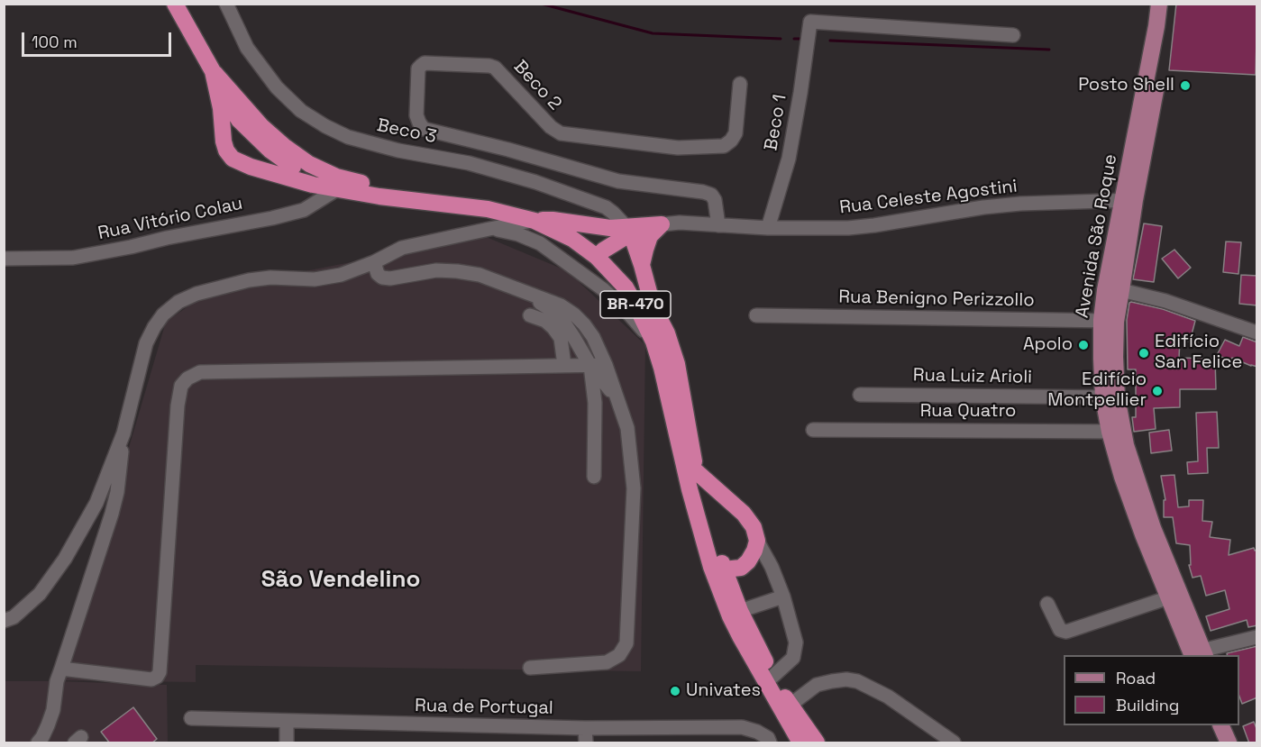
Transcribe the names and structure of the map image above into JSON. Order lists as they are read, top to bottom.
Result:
{
  "streets": {
    "highway": ["BR-470"],
    "main road": ["Avenida São Roque"],
    "street": [
      "Beco 2",
      "Beco 1",
      "Beco 3",
      "Rua Celeste Agostini",
      "Rua Vitório Colau",
      "Rua Benigno Perizzollo",
      "Rua Luiz Arioli",
      "Rua Quatro",
      "Rua de Portugal"
    ]
  },
  "crossings": [
    ["Beco 2", "Rua Celeste Agostini"],
    ["Beco 1", "Rua Celeste Agostini"],
    ["Rua Celeste Agostini", "Avenida São Roque"],
    ["Rua Vitório Colau", "BR-470"],
    ["Avenida São Roque", "Rua Benigno Perizzollo"],
    ["Avenida São Roque", "Rua Luiz Arioli"],
    ["Avenida São Roque", "Rua Quatro"]
  ],
  "districts": ["São Vendelino"],
  "places": [
    "Posto Shell",
    "Apolo",
    "Edifício San Felice",
    "Edifício Montpellier",
    "Univates"
  ],
  "legend": ["Road", "Building"],
  "scale_bar": "100 m"
}
